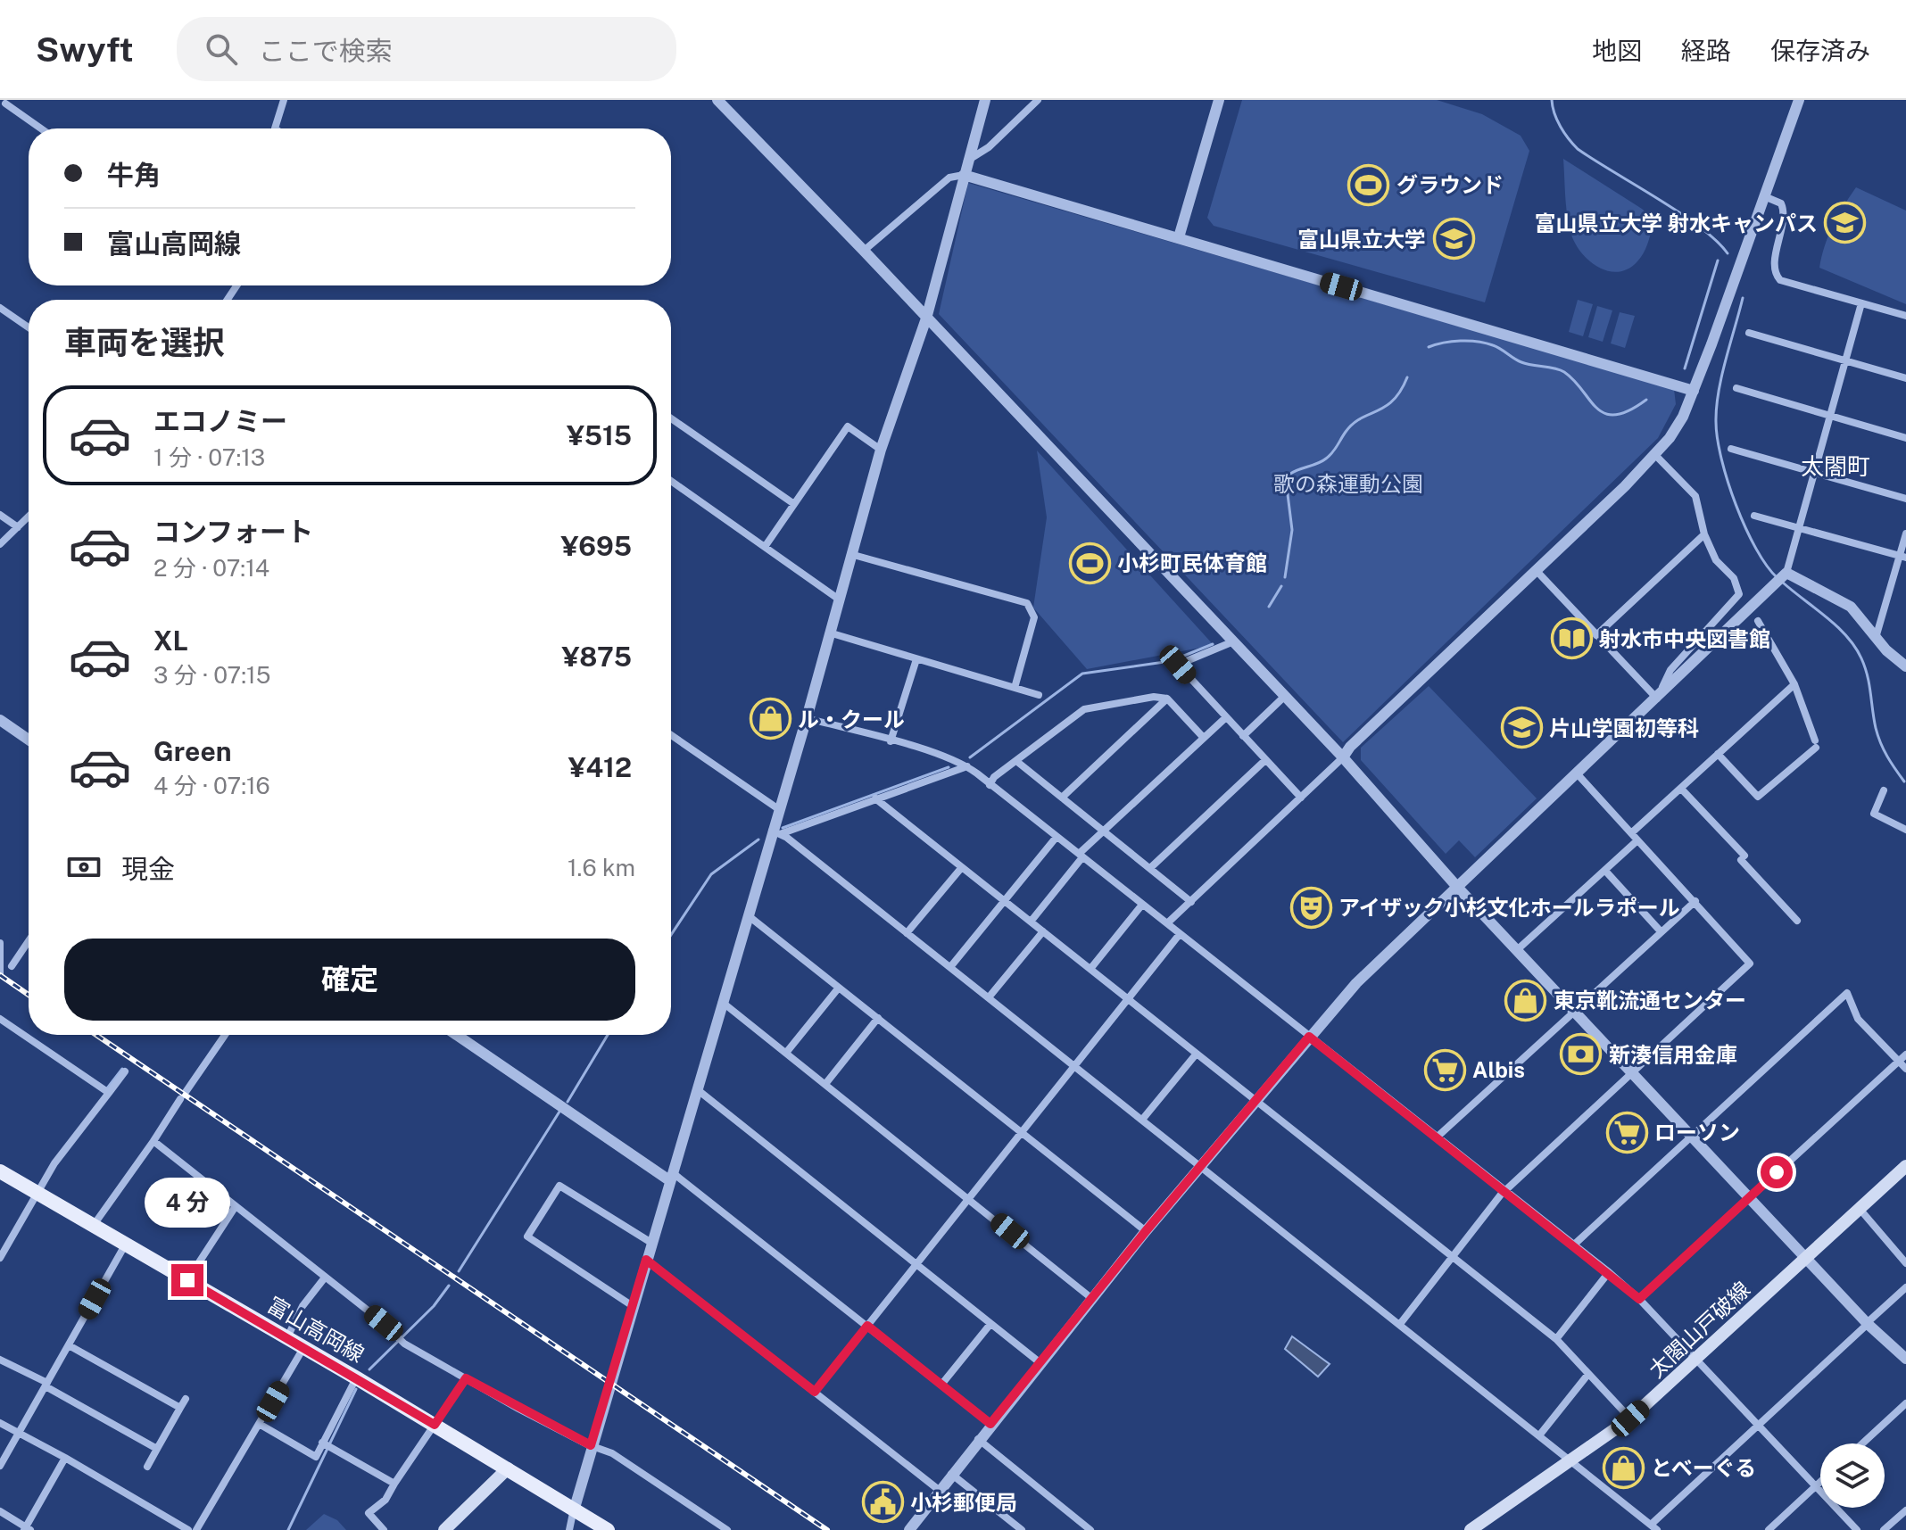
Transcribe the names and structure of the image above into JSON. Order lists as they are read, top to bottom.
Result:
{
  "streets": {
    "main road": ["富山高岡線", "太閤山戸破線"]
  },
  "districts": ["太閤町"],
  "parks": ["歌の森運動公園"],
  "places": {
    "sports": ["グラウンド", "小杉町民体育館"],
    "school or university": ["富山県立大学 射水キャンパス", "富山県立大学", "片山学園初等科"],
    "library": ["射水市中央図書館"],
    "shop": ["ル・クール", "東京靴流通センター", "とべーぐる"],
    "theatre": ["アイザック小杉文化ホールラポール"],
    "bank": ["新湊信用金庫"],
    "supermarket": ["Albis", "ローソン"],
    "public building": ["小杉郵便局"]
  },
  "page": {
    "header": "Swyft",
    "search": "ここで検索",
    "nav": ["地図", "経路", "保存済み"],
    "banner": ["牛角", "富山高岡線"],
    "heading": "車両を選択",
    "list": [
      {
        "name": "エコノミー",
        "note": "1 分 · 07:13",
        "value": "¥515"
      },
      {
        "name": "コンフォート",
        "note": "2 分 · 07:14",
        "value": "¥695"
      },
      {
        "name": "XL",
        "note": "3 分 · 07:15",
        "value": "¥875"
      },
      {
        "name": "Green",
        "note": "4 分 · 07:16",
        "value": "¥412"
      }
    ],
    "pay": ["現金", "1.6 km"],
    "buttons": "確定",
    "bubble": "4 分"
  }
}
